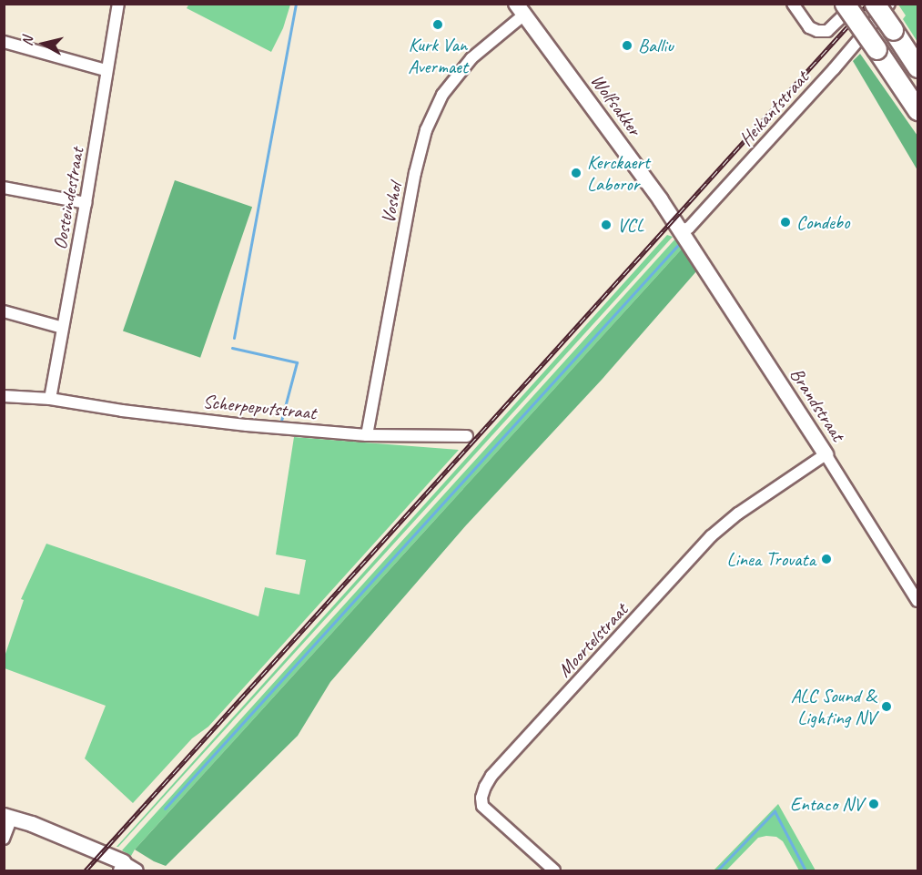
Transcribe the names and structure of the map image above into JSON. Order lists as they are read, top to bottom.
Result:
{
  "streets": {
    "street": [
      "Wolfsakker",
      "Heikantstraat",
      "Oosteindestraat",
      "Voshol",
      "Brandstraat",
      "Scherpeputstraat",
      "Moortelstraat"
    ]
  },
  "crossings": [
    ["Wolfsakker", "Heikantstraat"],
    ["Wolfsakker", "Voshol"],
    ["Wolfsakker", "Brandstraat"],
    ["Heikantstraat", "Brandstraat"],
    ["Oosteindestraat", "Scherpeputstraat"],
    ["Voshol", "Scherpeputstraat"],
    ["Brandstraat", "Moortelstraat"]
  ],
  "places": [
    "Kurk Van Avermaet",
    "Balliu",
    "Kerckaert Laboror",
    "Condebo",
    "VCL",
    "Linea Trovata",
    "ALC Sound & Lighting NV",
    "Entaco NV"
  ],
  "north": "left"
}
